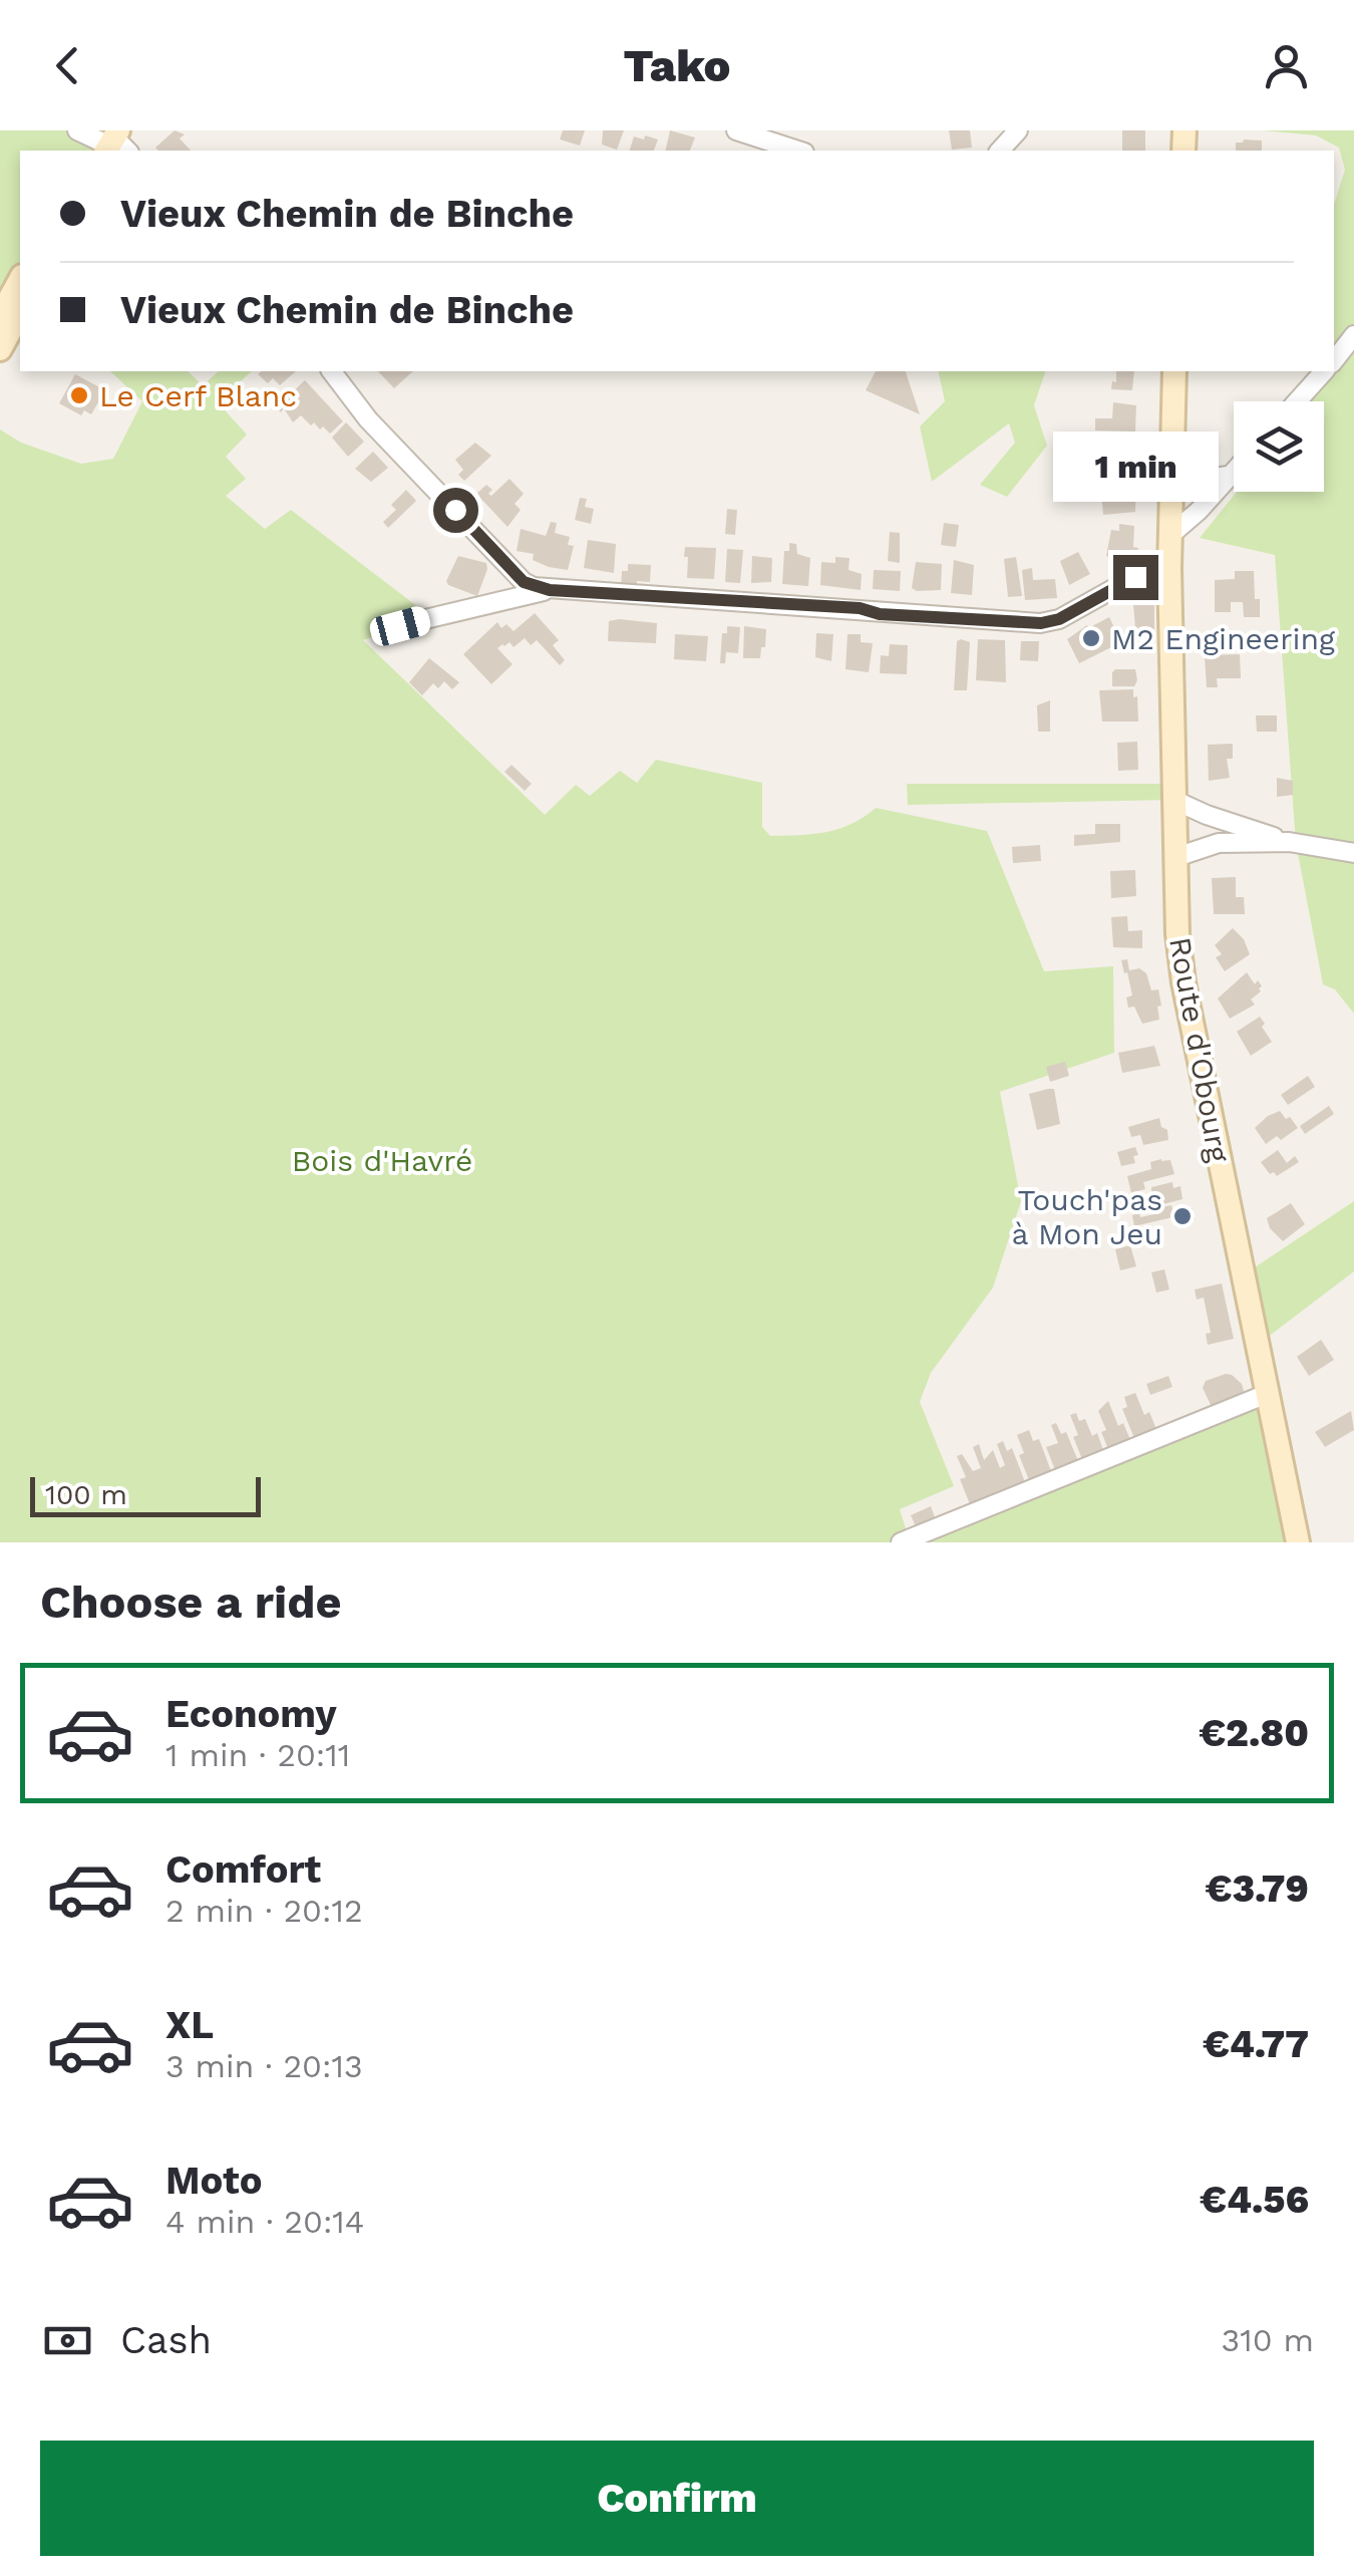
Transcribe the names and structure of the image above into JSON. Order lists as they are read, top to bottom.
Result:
{
  "streets": {
    "main road": ["Route d'Obourg"]
  },
  "parks": ["Bois d'Havré"],
  "places": ["Le Cerf Blanc", "M2 Engineering", "Touch'pas à Mon Jeu"],
  "scale_bar": "100 m",
  "page": {
    "header": "Tako",
    "banner": ["Vieux Chemin de Binche", "Vieux Chemin de Binche"],
    "bubble": "1 min",
    "scale": "100 m",
    "heading": "Choose a ride",
    "list": [
      {
        "name": "Economy",
        "note": "1 min · 20:11",
        "value": "€2.80"
      },
      {
        "name": "Comfort",
        "note": "2 min · 20:12",
        "value": "€3.79"
      },
      {
        "name": "XL",
        "note": "3 min · 20:13",
        "value": "€4.77"
      },
      {
        "name": "Moto",
        "note": "4 min · 20:14",
        "value": "€4.56"
      }
    ],
    "pay": ["Cash", "310 m"],
    "buttons": "Confirm"
  }
}
